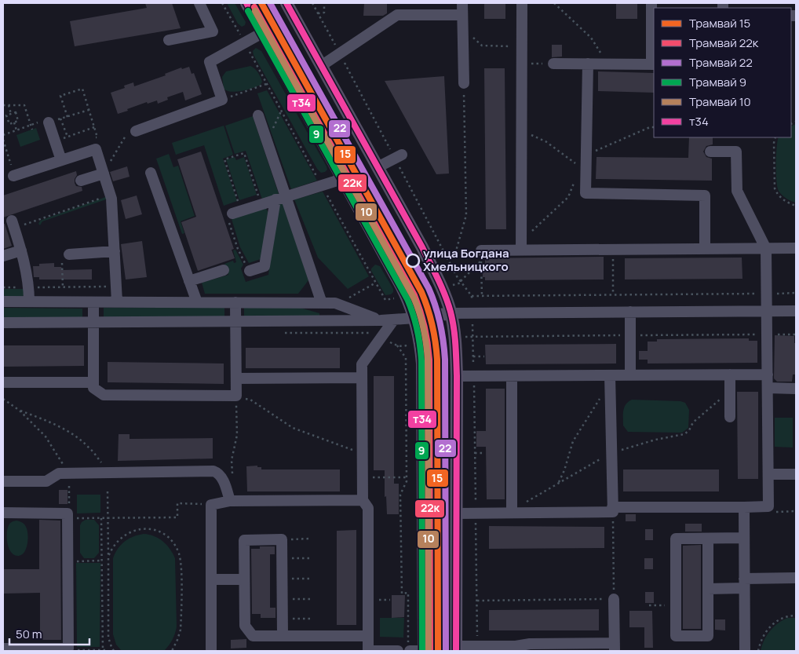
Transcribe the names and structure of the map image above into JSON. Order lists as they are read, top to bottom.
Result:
{
  "places": ["улица Богдана Хмельницкого"],
  "lines": [
    "tram line 15",
    "tram line 22",
    "transit line т34",
    "tram line 22к",
    "tram line 9",
    "tram line 10"
  ],
  "legend": [
    "Трамвай 15",
    "Трамвай 22к",
    "Трамвай 22",
    "Трамвай 9",
    "Трамвай 10",
    "т34"
  ],
  "scale_bar": "50 m"
}
